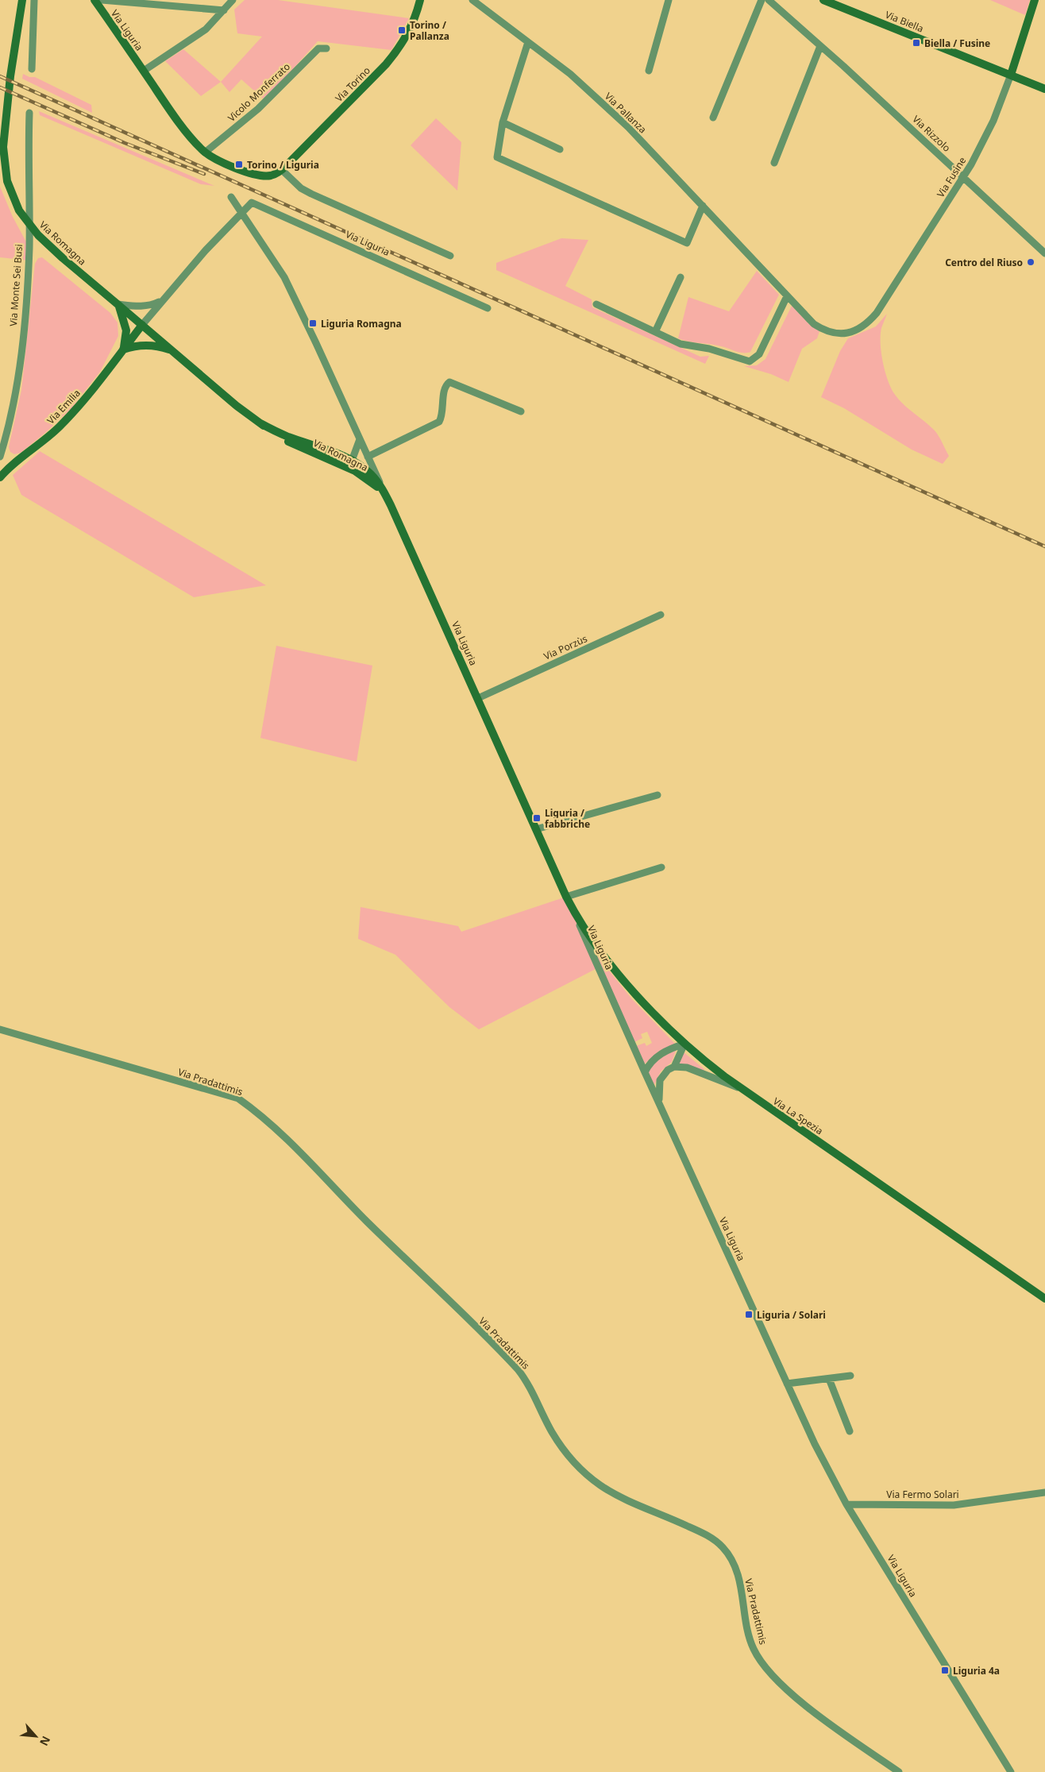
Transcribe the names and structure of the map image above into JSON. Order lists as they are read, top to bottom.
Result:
{
  "streets": {
    "main road": [
      "Via Biella",
      "Via Liguria",
      "Via Torino",
      "Via Fusine",
      "Via Romagna",
      "Via Emilia",
      "Via La Spezia"
    ],
    "street": [
      "Vicolo Monferrato",
      "Via Pallanza",
      "Via Rizzolo",
      "Via Monte Sei Busi",
      "Via Porzùs",
      "Via Pradattimis",
      "Via Fermo Solari"
    ]
  },
  "crossings": [
    ["Via Biella", "Via Fusine"],
    ["Via Liguria", "Vicolo Monferrato"],
    ["Via Liguria", "Via Romagna"],
    ["Via Liguria", "Via Emilia"],
    ["Via Liguria", "Via Porzùs"],
    ["Via Liguria", "Via La Spezia"],
    ["Via Liguria", "Via Fermo Solari"],
    ["Via Pallanza", "Via Fusine"],
    ["Via Rizzolo", "Via Fusine"],
    ["Via Romagna", "Via Monte Sei Busi"],
    ["Via Romagna", "Via Emilia"]
  ],
  "places": {
    "transit": [
      "Torino / Pallanza",
      "Biella / Fusine",
      "Torino / Liguria",
      "Liguria Romagna",
      "Liguria / fabbriche",
      "Liguria / Solari",
      "Liguria 4a"
    ],
    "other": ["Centro del Riuso"]
  },
  "north": "bottom right"
}
